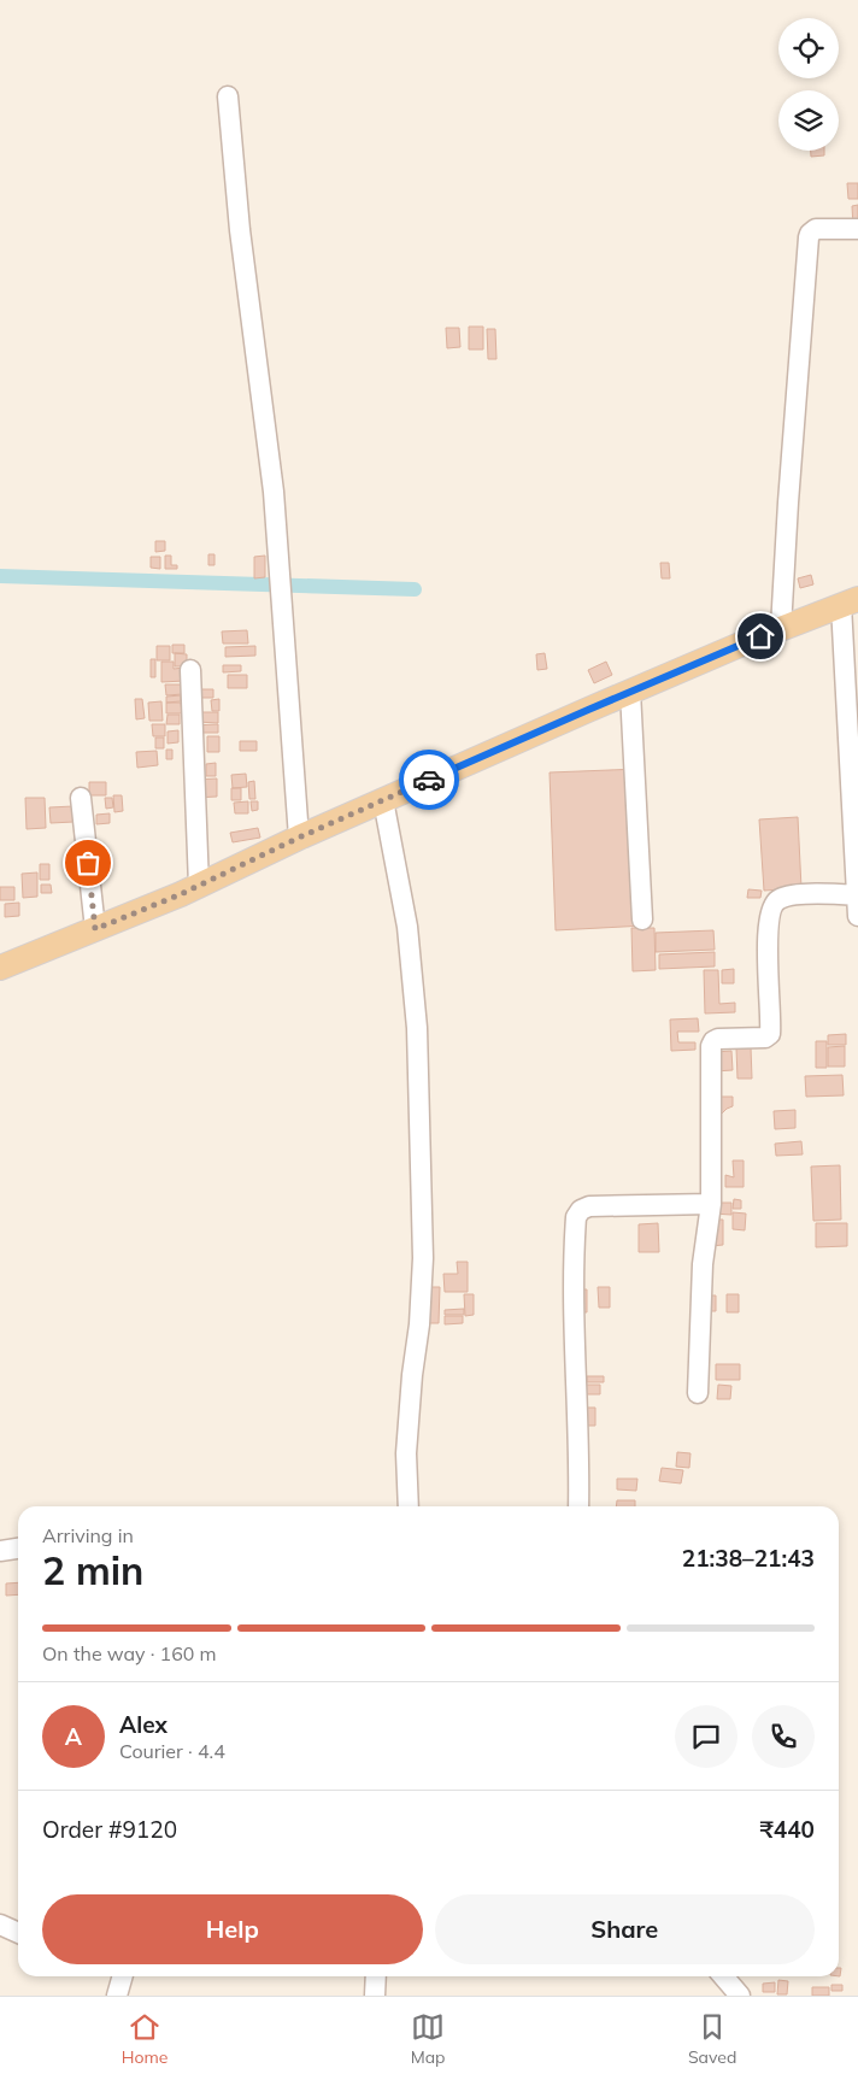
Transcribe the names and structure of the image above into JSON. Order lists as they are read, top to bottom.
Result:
{
  "page": {
    "heading": ["2 min", "Arriving in", "21:38–21:43"],
    "panel": [
      "Alex",
      "Courier · 4.4",
      "Order #9120",
      "₹440"
    ],
    "bar": "On the way · 160 m",
    "round": "A",
    "buttons": ["Help", "Share"],
    "tabs": ["Home", "Map", "Saved"]
  }
}
